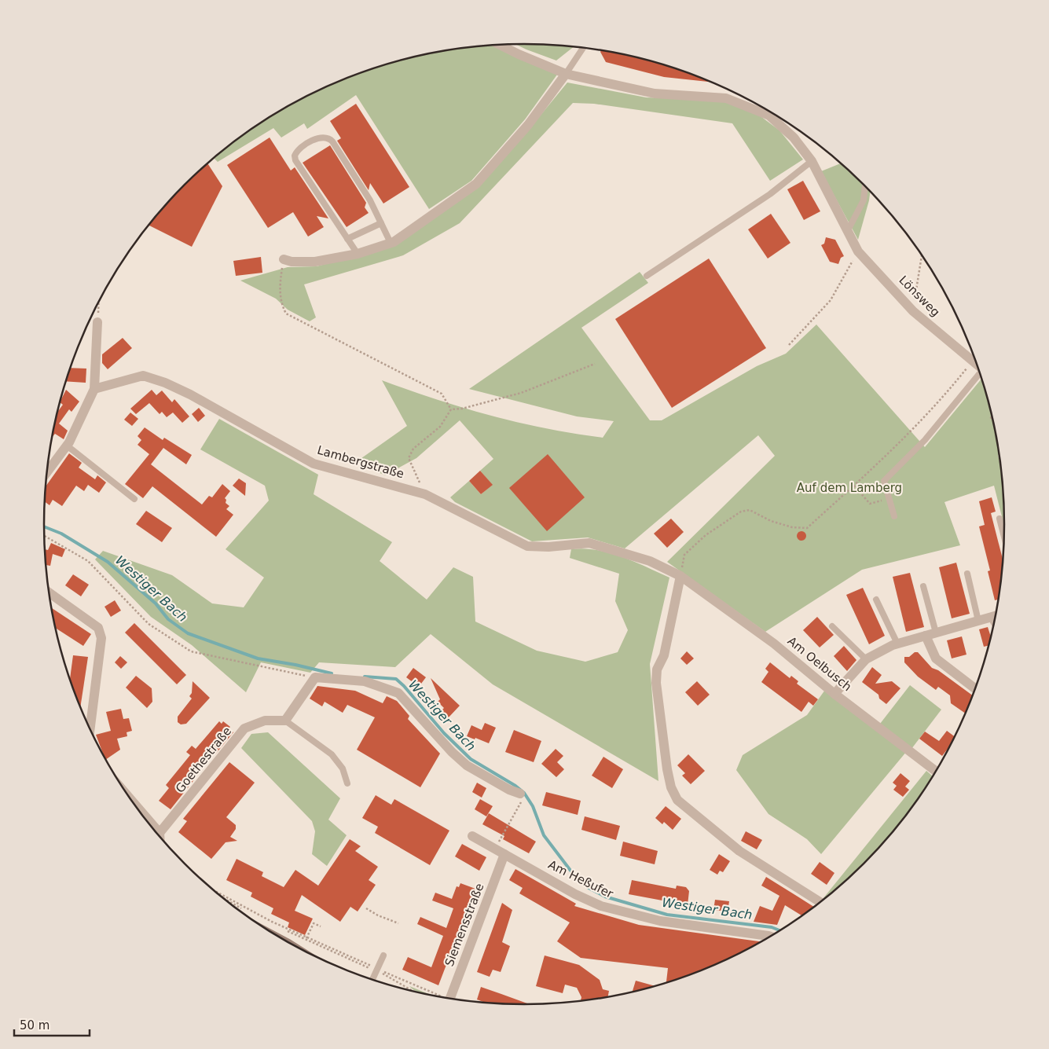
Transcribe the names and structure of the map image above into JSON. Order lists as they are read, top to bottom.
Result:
{
  "streets": {
    "street": [
      "Lönsweg",
      "Lambergstraße",
      "Am Oelbusch",
      "Goethestraße",
      "Am Heßufer",
      "Siemensstraße"
    ]
  },
  "crossings": [
    ["Lambergstraße", "Am Oelbusch"],
    ["Am Heßufer", "Siemensstraße"]
  ],
  "water": ["Westiger Bach"],
  "parks": ["Auf dem Lamberg"],
  "scale_bar": "50 m"
}
